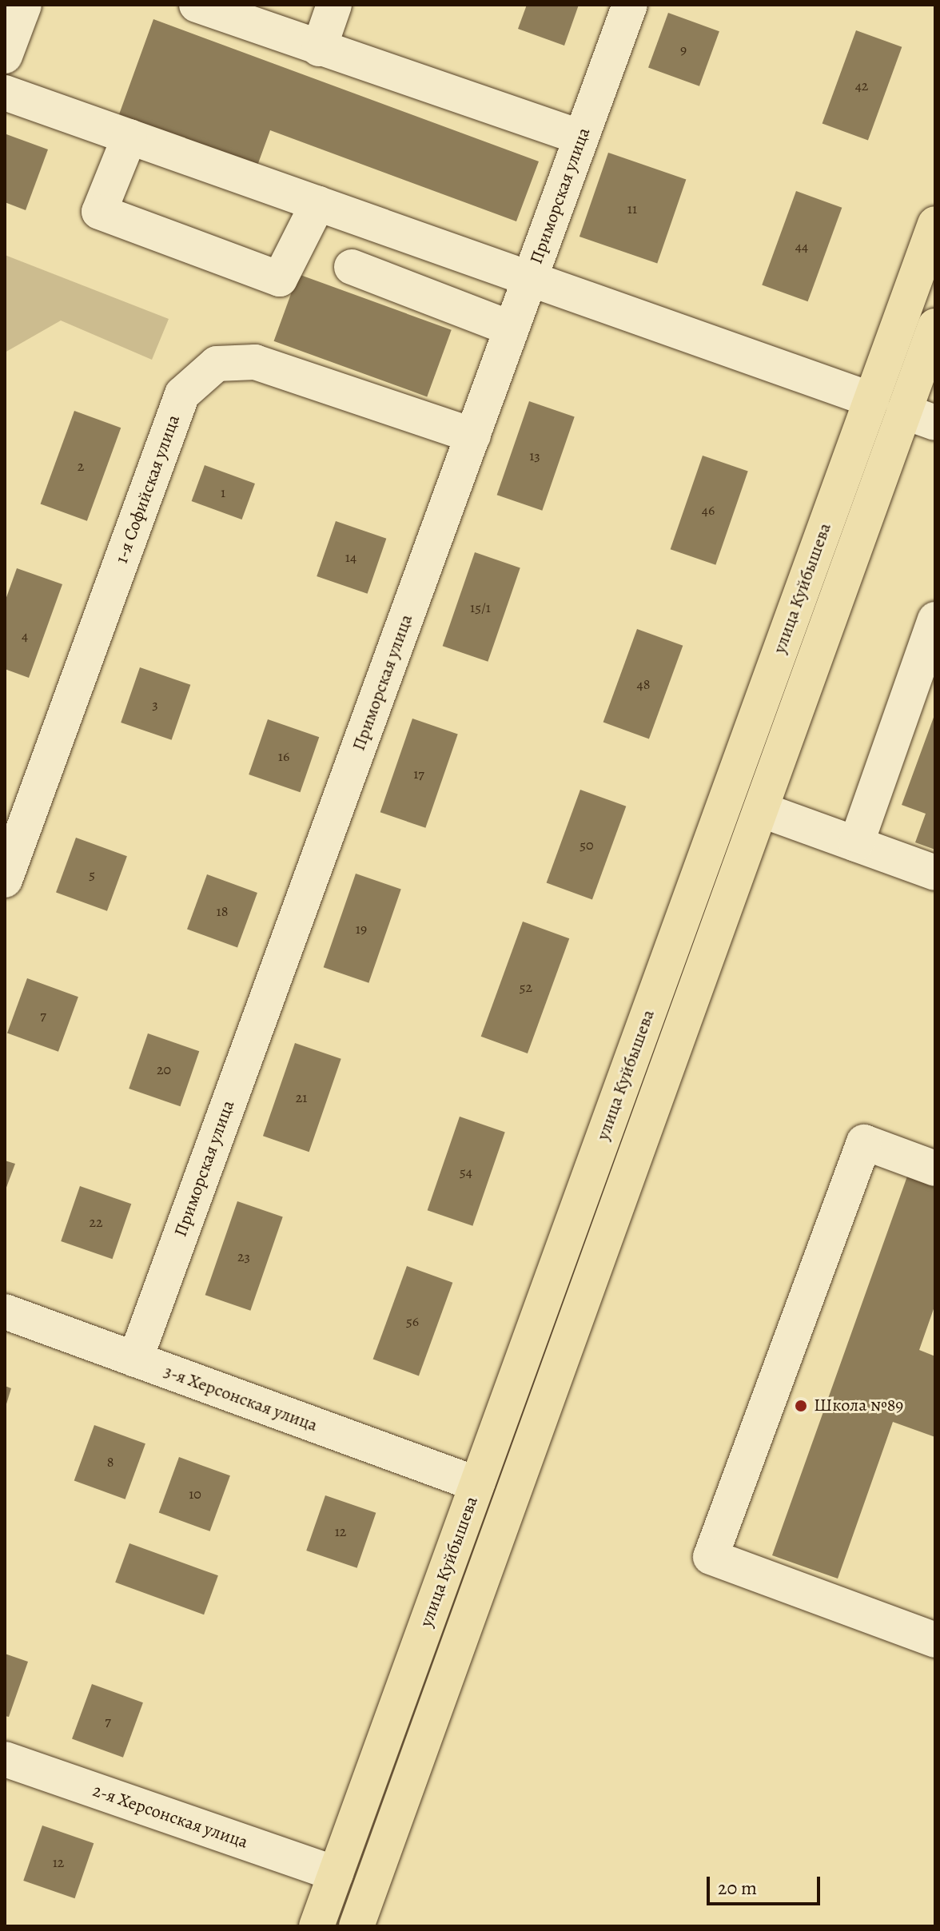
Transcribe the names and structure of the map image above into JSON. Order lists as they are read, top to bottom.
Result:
{
  "streets": {
    "main road": ["улица Куйбышева"],
    "street": [
      "Приморская улица",
      "1-я Софийская улица",
      "3-я Херсонская улица",
      "2-я Херсонская улица"
    ]
  },
  "crossings": [
    ["Приморская улица", "1-я Софийская улица"],
    ["Приморская улица", "3-я Херсонская улица"],
    ["улица Куйбышева", "3-я Херсонская улица"],
    ["улица Куйбышева", "2-я Херсонская улица"]
  ],
  "places": ["Школа №89"],
  "house_numbers": [
    "9",
    "42",
    "11",
    "44",
    "13",
    "2",
    "1",
    "46",
    "14",
    "15/1",
    "4",
    "48",
    "3",
    "16",
    "17",
    "50",
    "5",
    "18",
    "19",
    "52",
    "7",
    "20",
    "21",
    "54",
    "22",
    "23",
    "56",
    "8",
    "10",
    "12",
    "7",
    "12"
  ],
  "scale_bar": "20 m"
}
